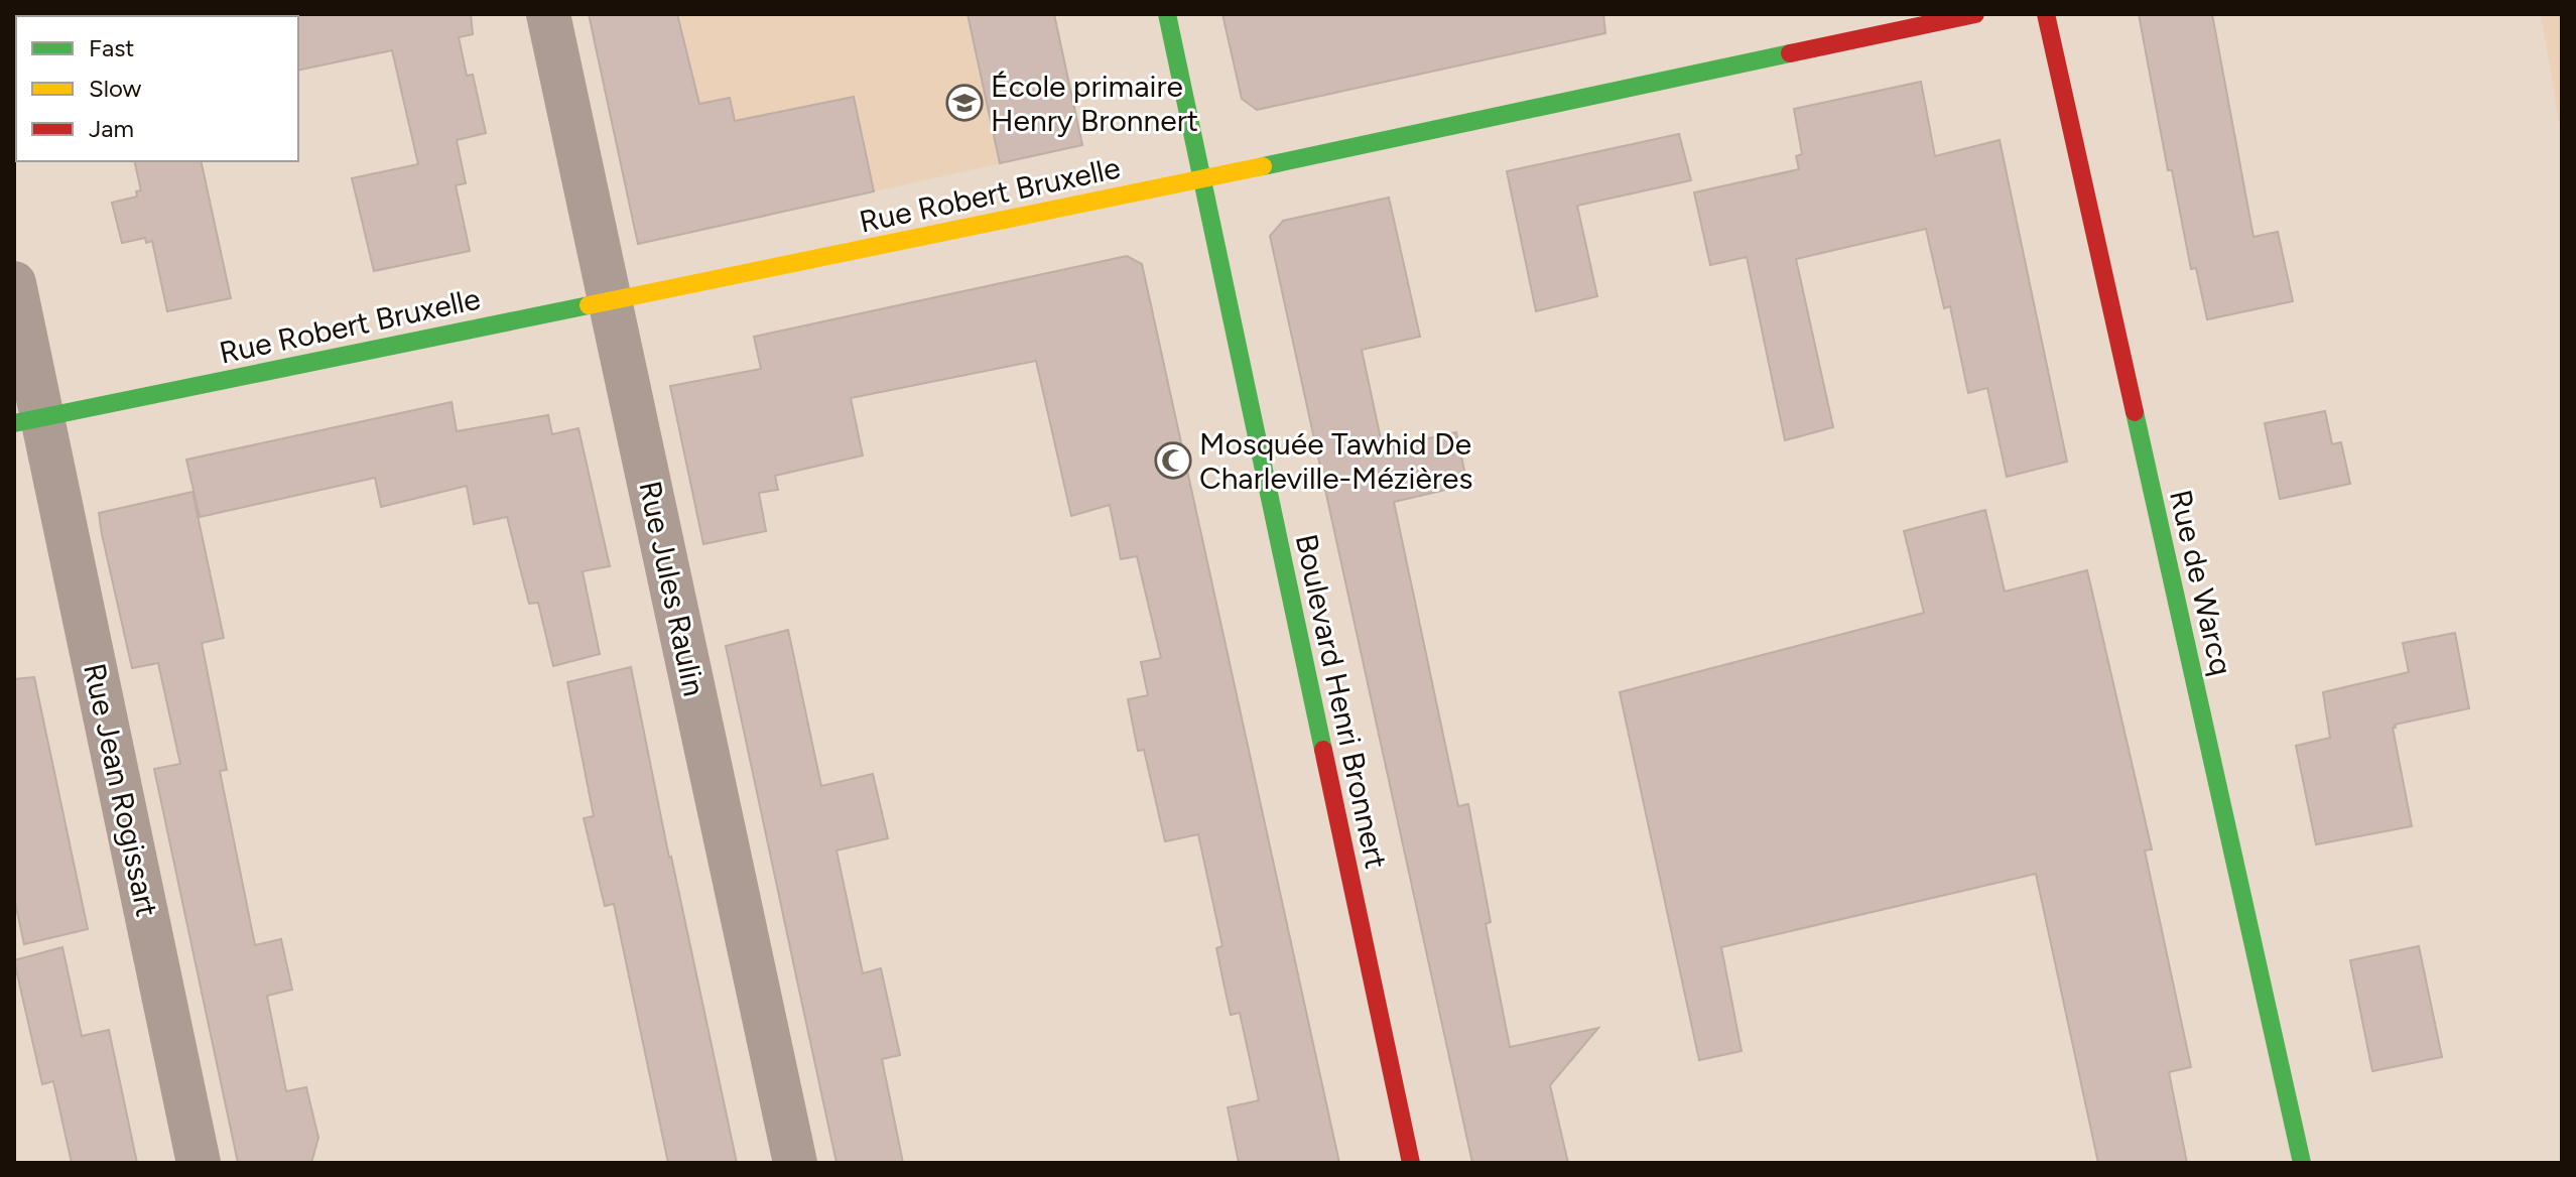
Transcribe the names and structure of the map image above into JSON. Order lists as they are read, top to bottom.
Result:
{
  "streets": {
    "main road": ["Rue Robert Bruxelle", "Rue de Warcq", "Boulevard Henri Bronnert"],
    "street": ["Rue Jules Raulin", "Rue Jean Rogissart"]
  },
  "crossings": [
    ["Rue Robert Bruxelle", "Rue Jules Raulin"],
    ["Rue Robert Bruxelle", "Boulevard Henri Bronnert"],
    ["Rue Robert Bruxelle", "Rue Jean Rogissart"]
  ],
  "places": {
    "school or university": ["École primaire Henry Bronnert"],
    "mosque": ["Mosquée Tawhid De Charleville-Mézières"]
  },
  "legend": ["Fast", "Slow", "Jam"]
}
